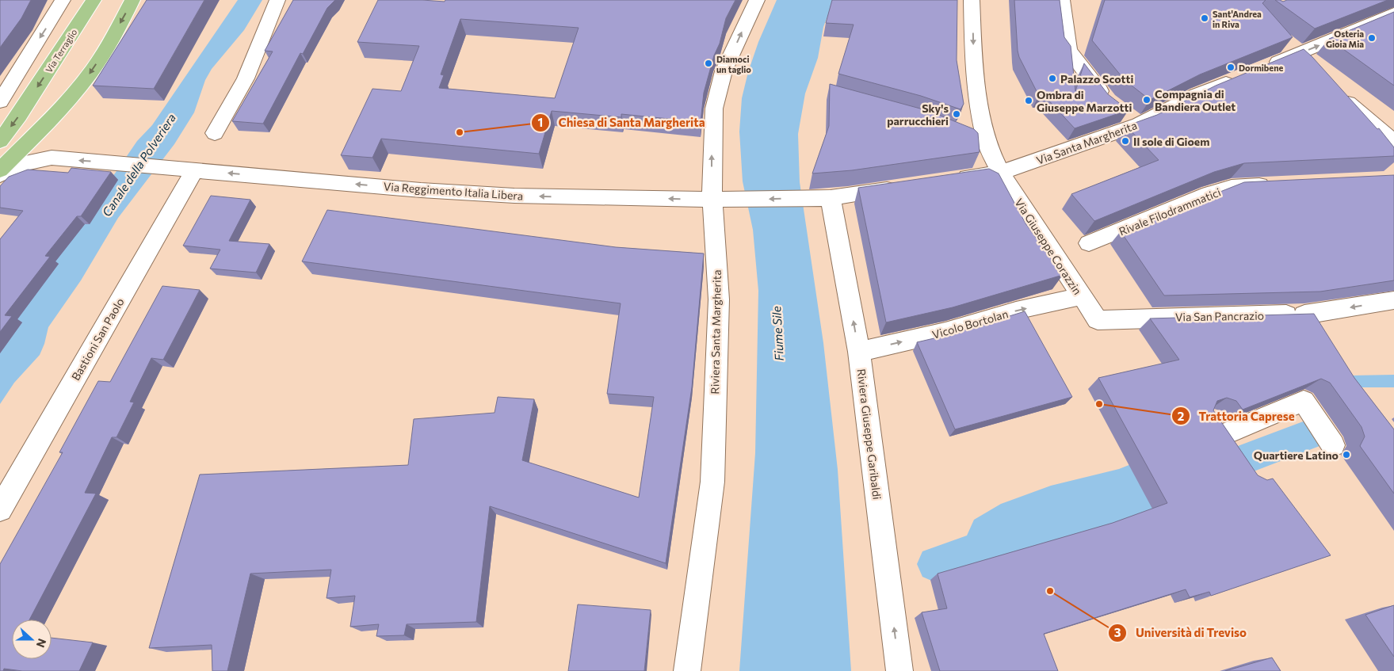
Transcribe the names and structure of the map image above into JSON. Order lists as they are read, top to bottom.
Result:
{
  "streets": {
    "main road": ["Via Terraglio"],
    "street": [
      "Via Santa Margherita",
      "Via Reggimento Italia Libera",
      "Rivale Filodrammatici",
      "Via Giuseppe Corazzin",
      "Via San Pancrazio",
      "Vicolo Bortolan",
      "Riviera Santa Margherita",
      "Bastioni San Paolo",
      "Riviera Giuseppe Garibaldi"
    ]
  },
  "crossings": [
    ["Via Santa Margherita", "Via Giuseppe Corazzin"],
    ["Via Reggimento Italia Libera", "Riviera Santa Margherita"],
    ["Via Reggimento Italia Libera", "Bastioni San Paolo"],
    ["Via Reggimento Italia Libera", "Riviera Giuseppe Garibaldi"],
    ["Via Giuseppe Corazzin", "Via San Pancrazio"],
    ["Via Giuseppe Corazzin", "Vicolo Bortolan"],
    ["Vicolo Bortolan", "Riviera Giuseppe Garibaldi"]
  ],
  "one_way": ["Via Reggimento Italia Libera", "Riviera Giuseppe Garibaldi"],
  "water": ["Canale della Polveriera", "Fiume Sile"],
  "places": [
    "Sant'Andrea in Riva",
    "Osteria Gioia Mia",
    "Diamoci un taglio",
    "Dormibene",
    "Palazzo Scotti",
    "Compagnia di Bandiera Outlet",
    "Ombra di Giuseppe Marzotti",
    "Sky's parrucchieri",
    "Chiesa di Santa Margherita",
    "Il sole di Gioem",
    "Trattoria Caprese",
    "Quartiere Latino",
    "Università di Treviso"
  ],
  "north": "right"
}
